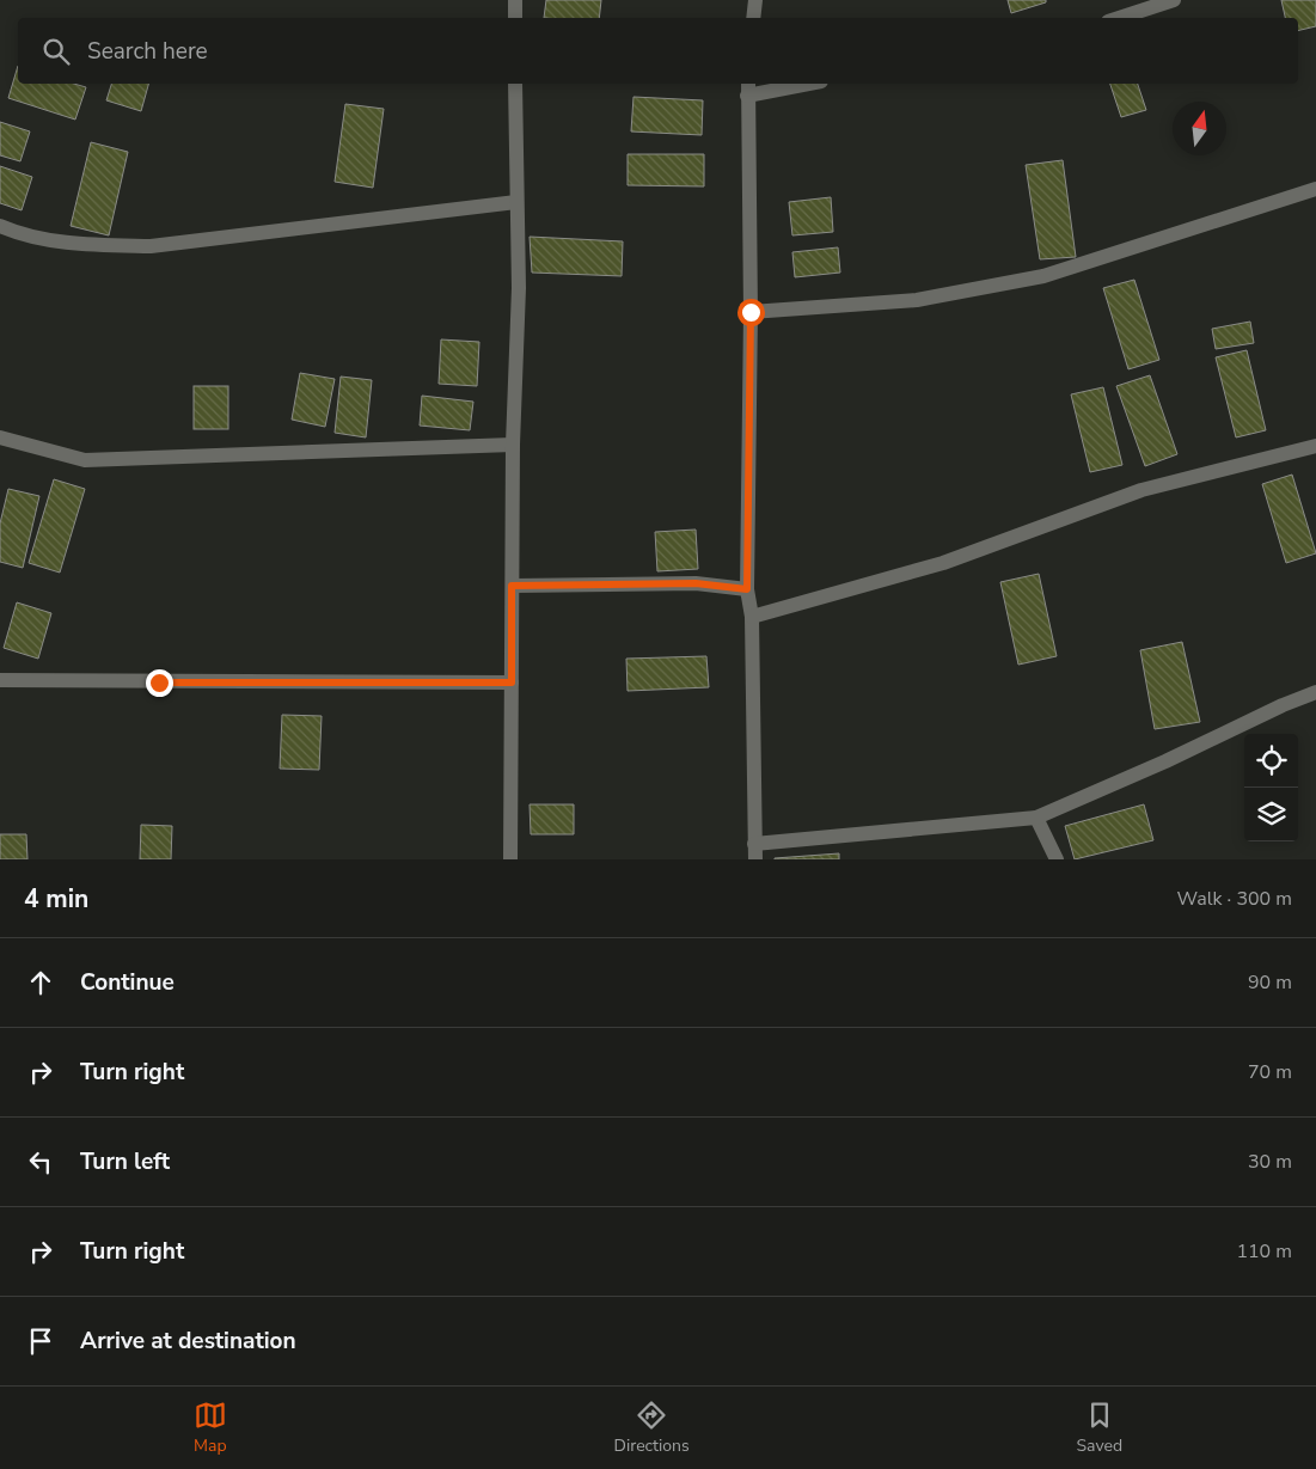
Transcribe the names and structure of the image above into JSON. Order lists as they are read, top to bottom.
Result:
{
  "north": "top",
  "page": {
    "search": "Search here",
    "heading": ["4 min", "Walk · 300 m"],
    "list": [
      ["Continue", "90 m"],
      ["Turn right", "70 m"],
      ["Turn left", "30 m"],
      ["Turn right", "110 m"],
      "Arrive at destination"
    ],
    "nav": ["Map", "Directions", "Saved"]
  }
}
